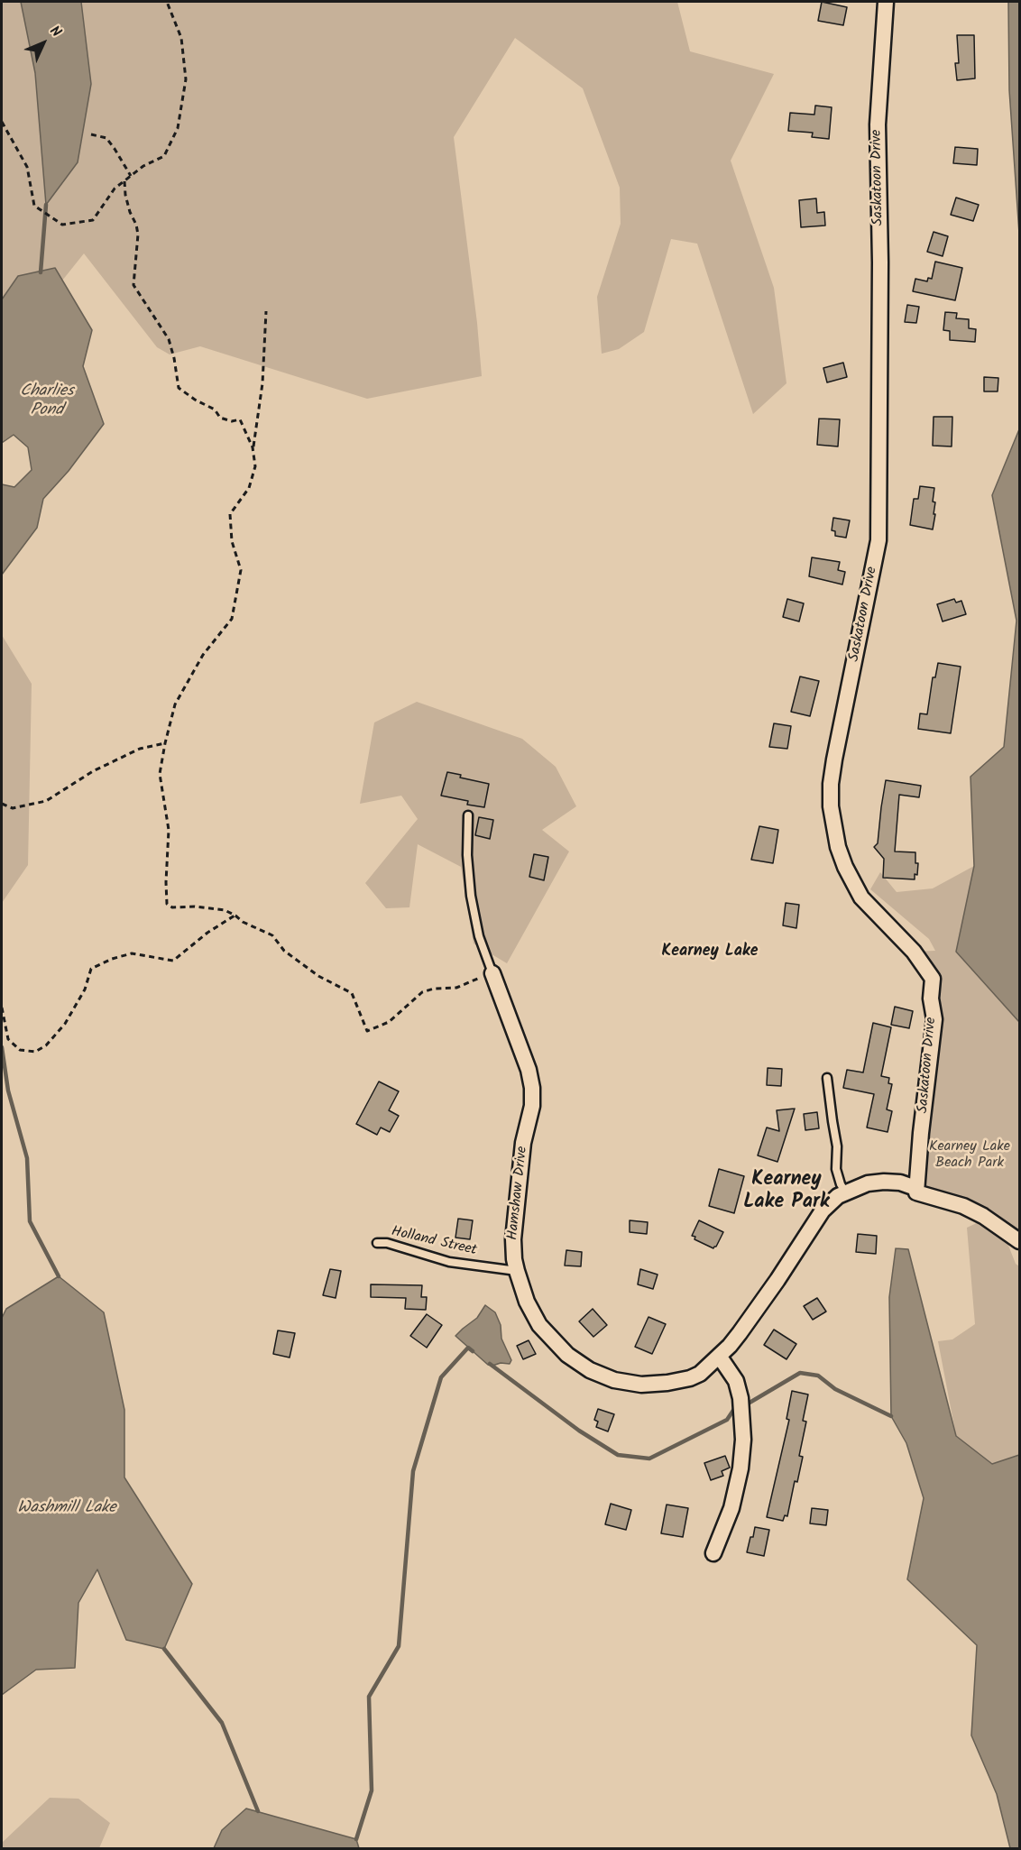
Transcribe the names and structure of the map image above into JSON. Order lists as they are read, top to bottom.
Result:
{
  "streets": {
    "street": ["Saskatoon Drive", "Hamshaw Drive"],
    "lane": ["Holland Street"]
  },
  "crossings": [
    ["Saskatoon Drive", "Hamshaw Drive"],
    ["Hamshaw Drive", "Holland Street"]
  ],
  "districts": ["Kearney Lake", "Kearney Lake Park"],
  "water": ["Charlies Pond", "Washmill Lake"],
  "parks": ["Kearney Lake Beach Park"],
  "north": "top right"
}
